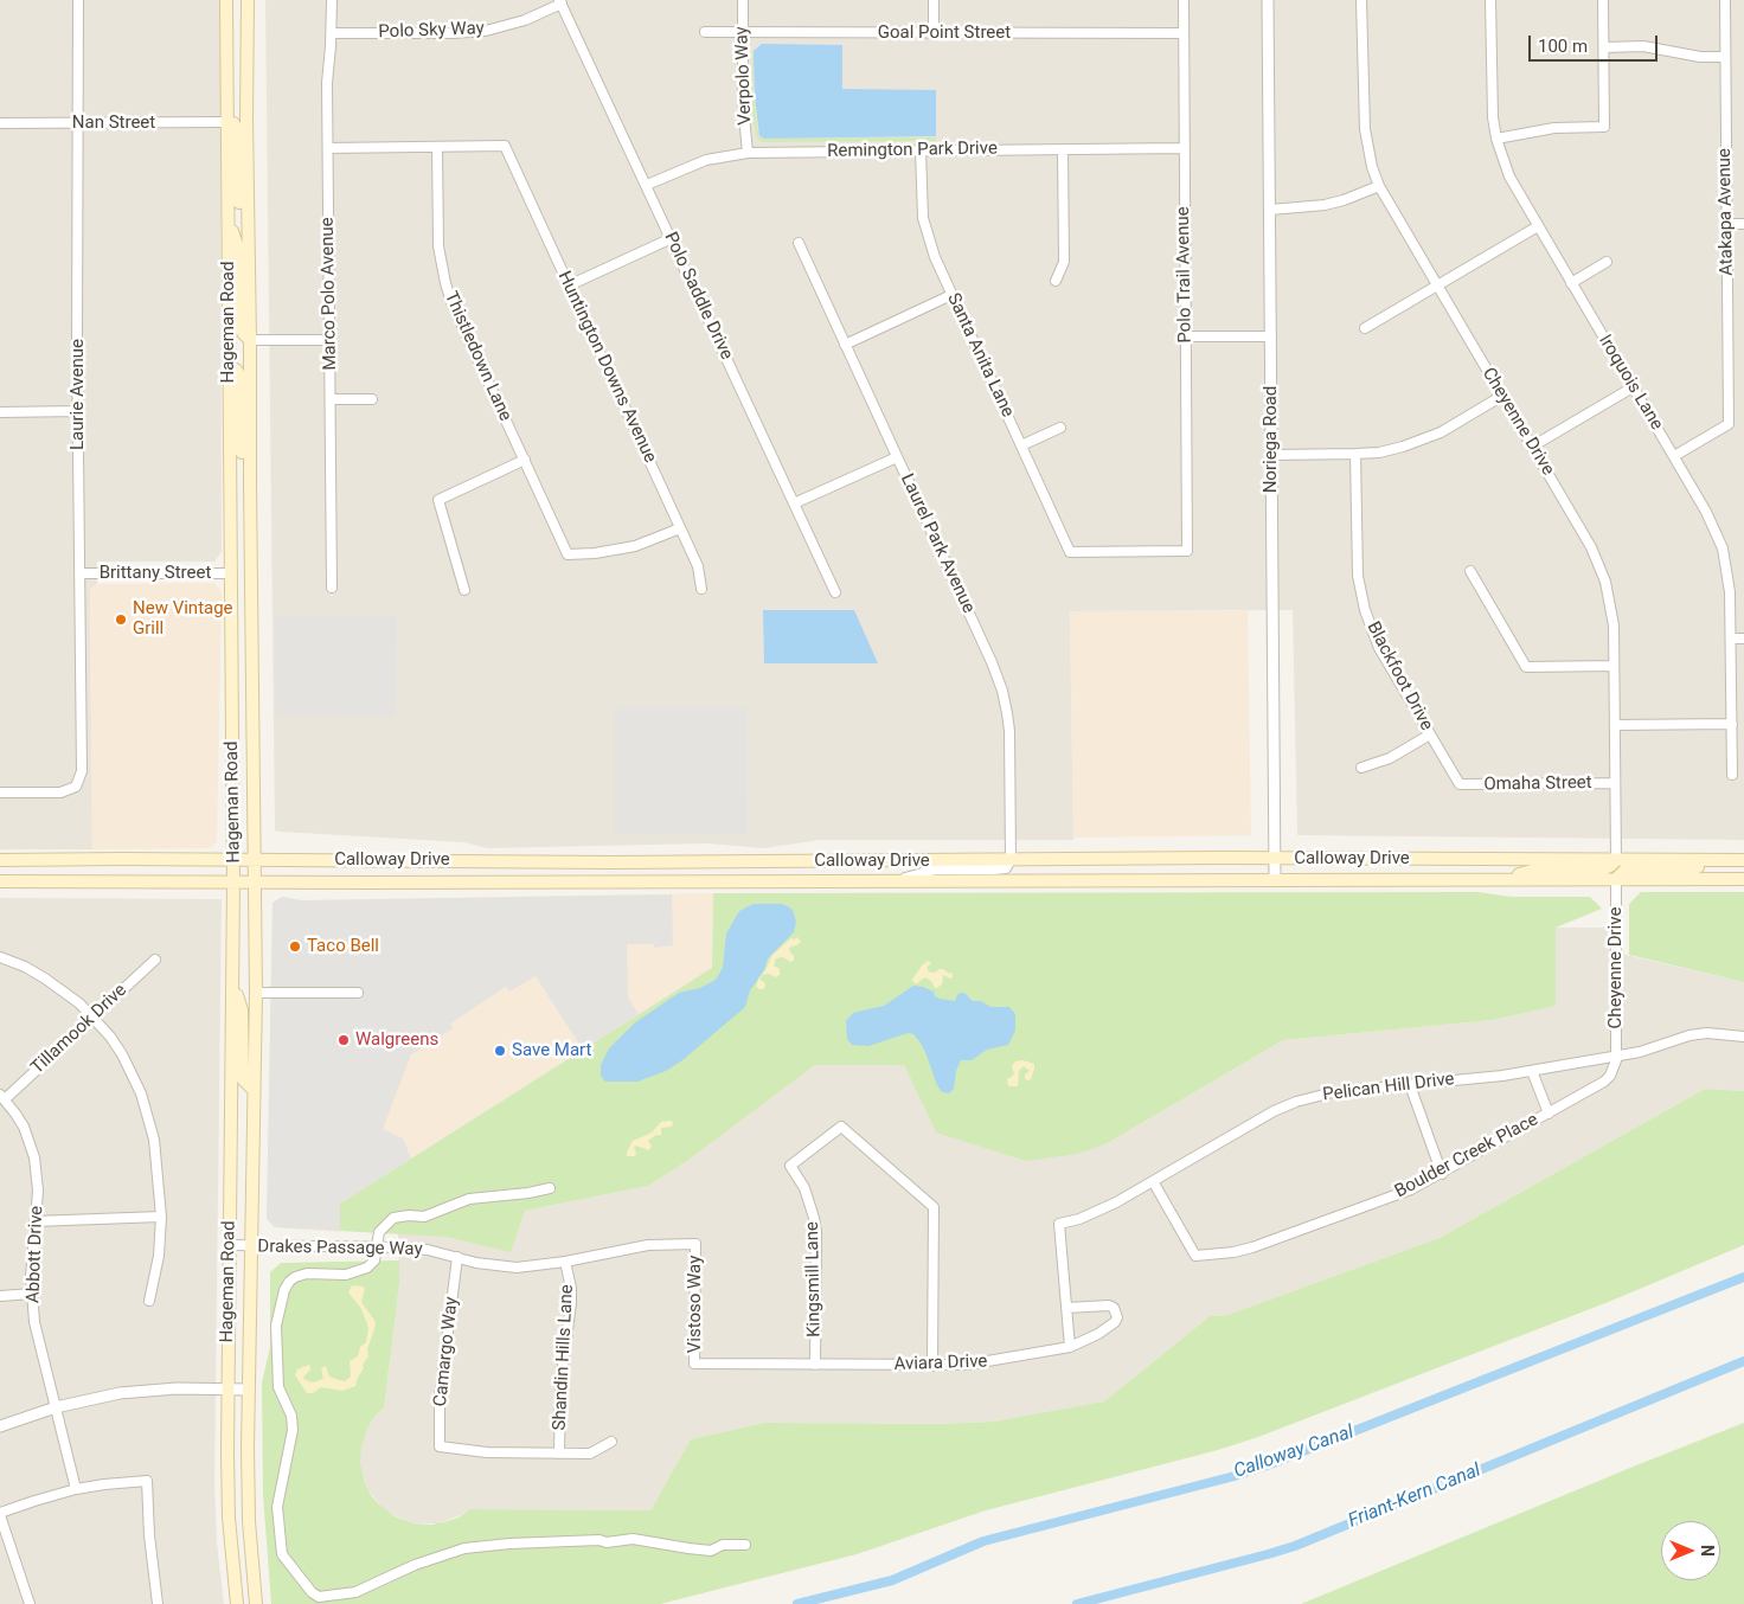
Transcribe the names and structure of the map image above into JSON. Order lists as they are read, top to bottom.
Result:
{
  "streets": {
    "main road": ["Hageman Road", "Calloway Drive"],
    "street": [
      "Polo Sky Way",
      "Goal Point Street",
      "Verpolo Way",
      "Nan Street",
      "Remington Park Drive",
      "Atakapa Avenue",
      "Polo Trail Avenue",
      "Marco Polo Avenue",
      "Polo Saddle Drive",
      "Santa Anita Lane",
      "Thistledown Lane",
      "Huntington Downs Avenue",
      "Iroquois Lane",
      "Laurie Avenue",
      "Cheyenne Drive",
      "Noriega Road",
      "Laurel Park Avenue",
      "Brittany Street",
      "Blackfoot Drive",
      "Omaha Street",
      "Tillamook Drive",
      "Pelican Hill Drive",
      "Boulder Creek Place",
      "Drakes Passage Way",
      "Abbott Drive",
      "Kingsmill Lane",
      "Vistoso Way",
      "Camargo Way",
      "Shandin Hills Lane",
      "Aviara Drive"
    ]
  },
  "crossings": [
    ["Polo Sky Way", "Marco Polo Avenue"],
    ["Polo Sky Way", "Polo Saddle Drive"],
    ["Goal Point Street", "Verpolo Way"],
    ["Goal Point Street", "Polo Trail Avenue"],
    ["Verpolo Way", "Remington Park Drive"],
    ["Nan Street", "Hageman Road"],
    ["Nan Street", "Laurie Avenue"],
    ["Remington Park Drive", "Polo Trail Avenue"],
    ["Remington Park Drive", "Polo Saddle Drive"],
    ["Remington Park Drive", "Santa Anita Lane"],
    ["Atakapa Avenue", "Iroquois Lane"],
    ["Polo Trail Avenue", "Santa Anita Lane"],
    ["Hageman Road", "Brittany Street"],
    ["Hageman Road", "Calloway Drive"],
    ["Hageman Road", "Drakes Passage Way"],
    ["Thistledown Lane", "Huntington Downs Avenue"],
    ["Laurie Avenue", "Brittany Street"],
    ["Cheyenne Drive", "Omaha Street"],
    ["Cheyenne Drive", "Calloway Drive"],
    ["Cheyenne Drive", "Pelican Hill Drive"],
    ["Cheyenne Drive", "Boulder Creek Place"],
    ["Noriega Road", "Calloway Drive"],
    ["Laurel Park Avenue", "Calloway Drive"],
    ["Blackfoot Drive", "Omaha Street"],
    ["Tillamook Drive", "Abbott Drive"],
    ["Pelican Hill Drive", "Boulder Creek Place"],
    ["Pelican Hill Drive", "Aviara Drive"],
    ["Drakes Passage Way", "Vistoso Way"],
    ["Drakes Passage Way", "Camargo Way"],
    ["Drakes Passage Way", "Shandin Hills Lane"],
    ["Kingsmill Lane", "Aviara Drive"],
    ["Vistoso Way", "Aviara Drive"],
    ["Camargo Way", "Shandin Hills Lane"]
  ],
  "water": ["Calloway Canal", "Friant-Kern Canal"],
  "places": [
    "New Vintage Grill",
    "Taco Bell",
    "Walgreens",
    "Save Mart"
  ],
  "scale_bar": "100 m",
  "north": "right"
}
